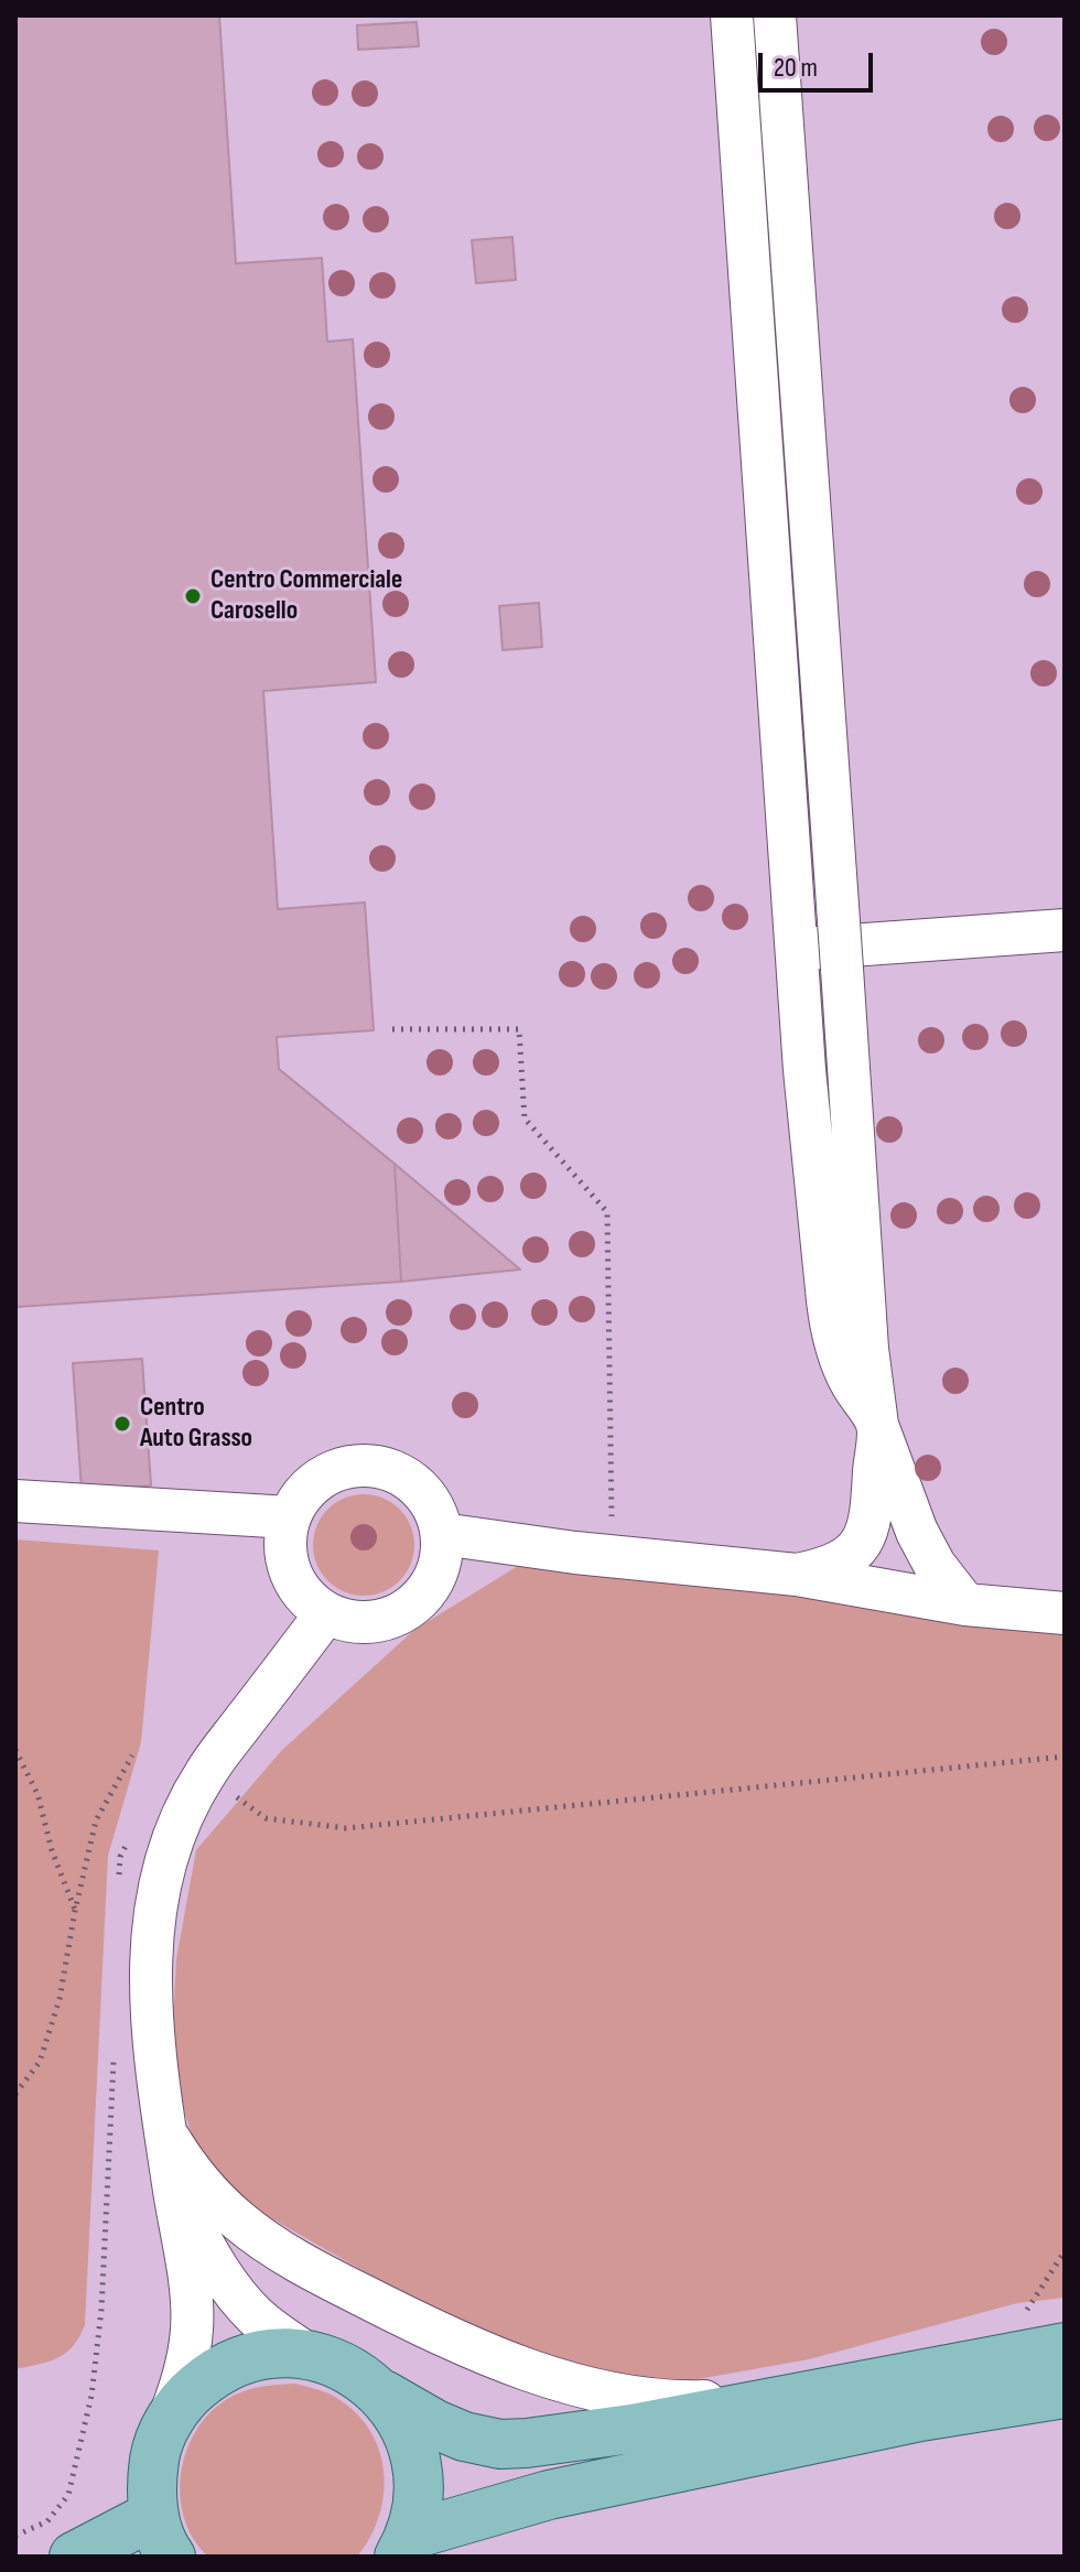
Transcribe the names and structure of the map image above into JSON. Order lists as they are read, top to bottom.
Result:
{
  "places": ["Centro Commerciale Carosello", "Centro Auto Grasso"],
  "scale_bar": "20 m"
}
